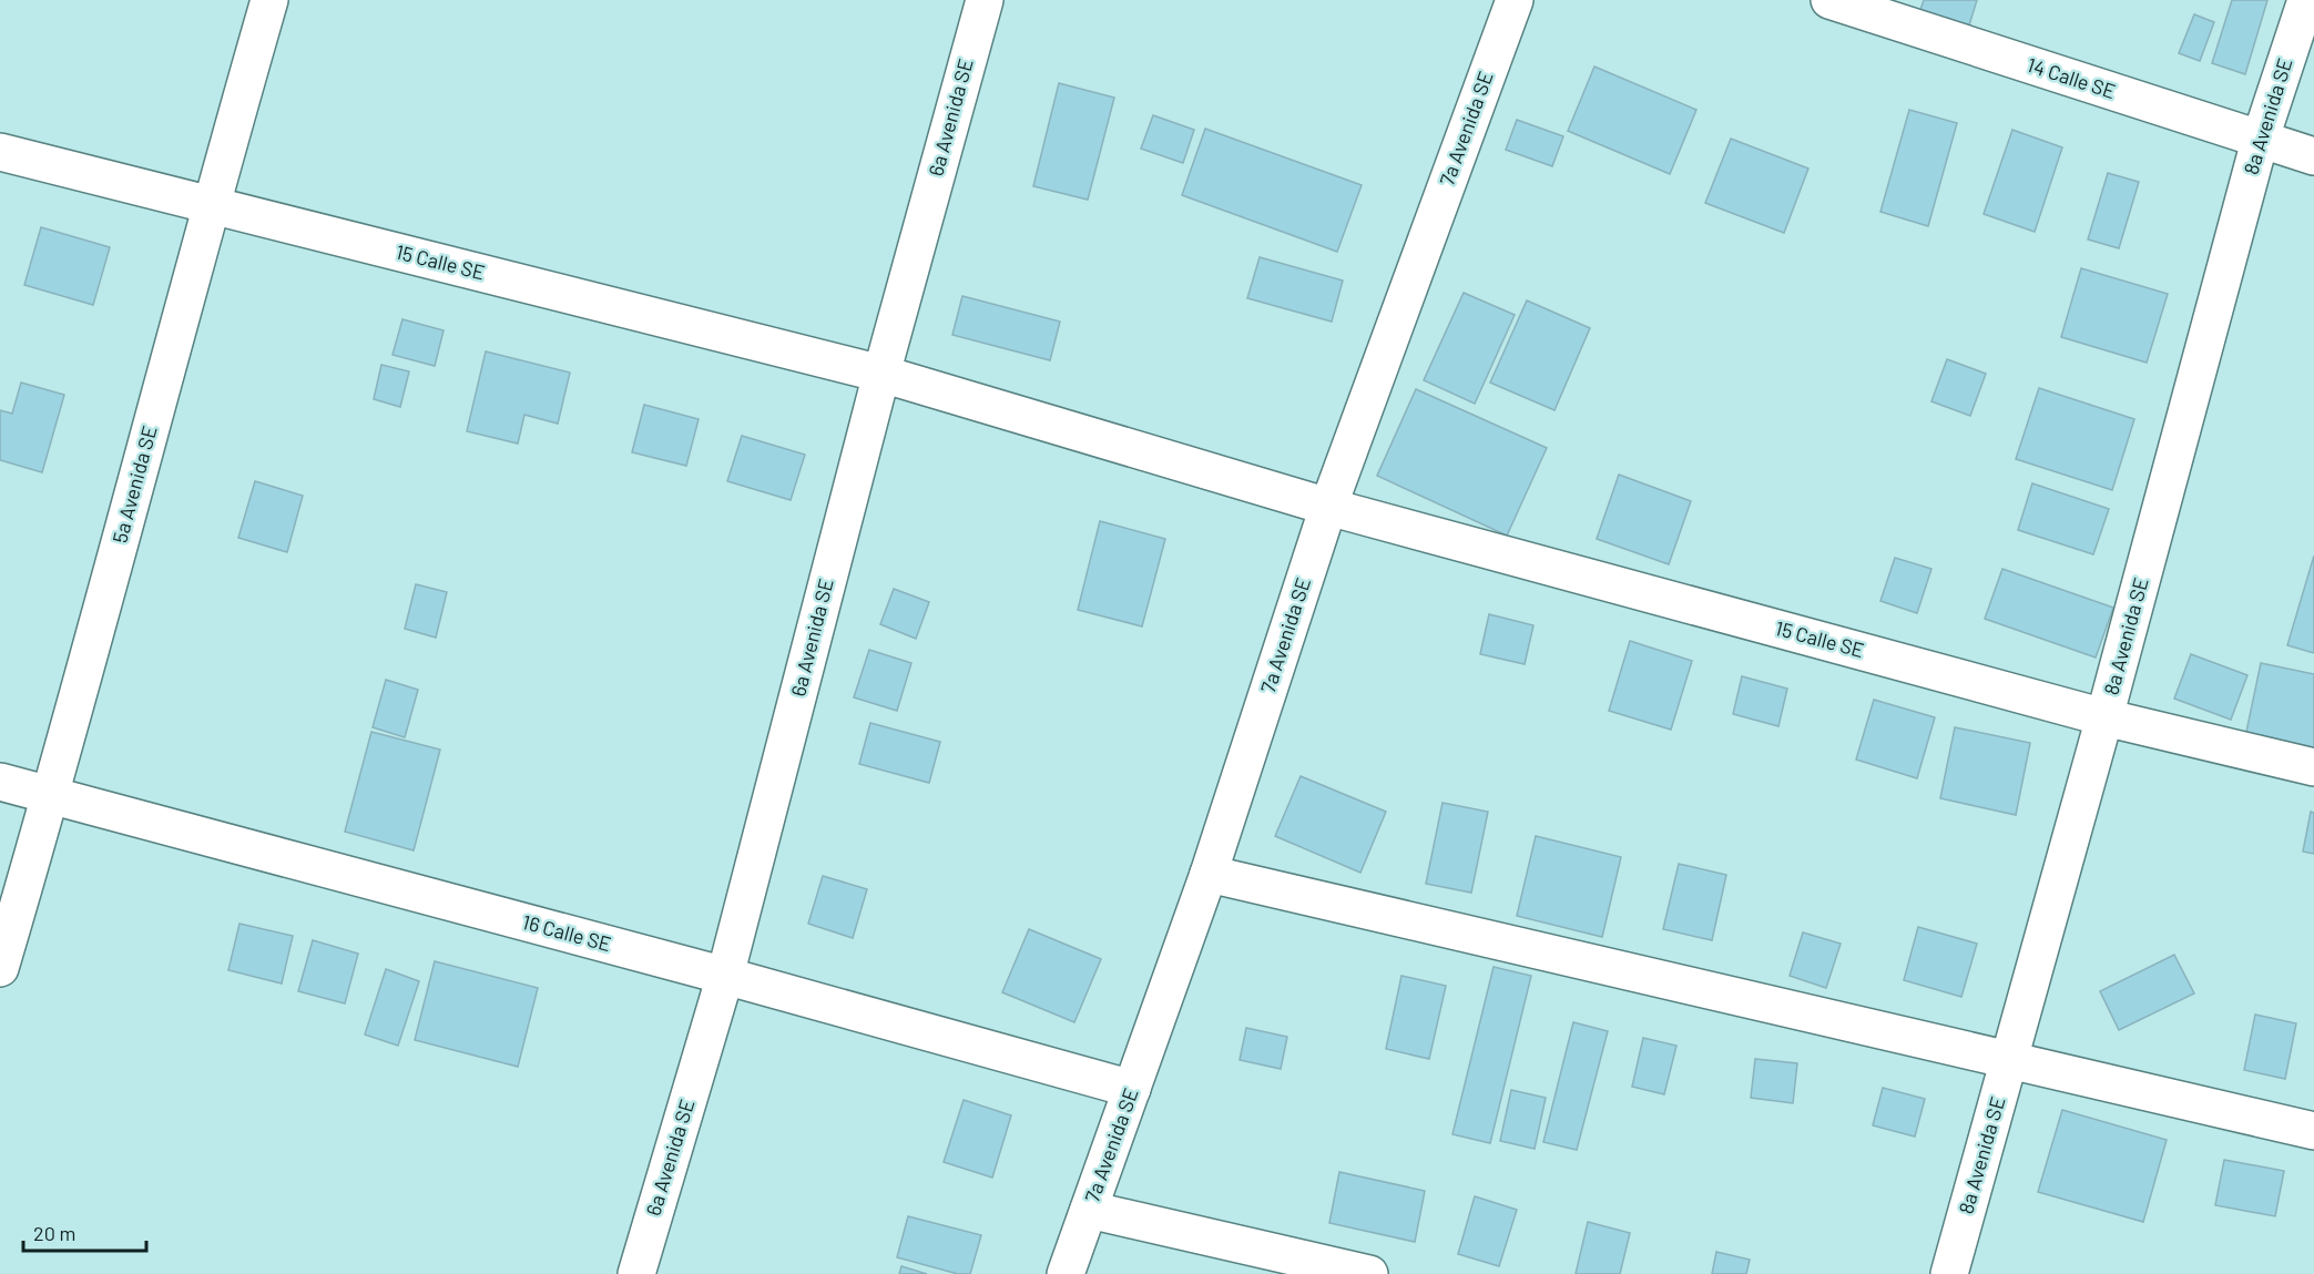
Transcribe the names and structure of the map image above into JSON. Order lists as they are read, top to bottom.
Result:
{
  "streets": {
    "street": [
      "14 Calle SE",
      "8a Avenida SE",
      "6a Avenida SE",
      "7a Avenida SE",
      "15 Calle SE",
      "5a Avenida SE",
      "16 Calle SE"
    ]
  },
  "crossings": [
    ["14 Calle SE", "8a Avenida SE"],
    ["8a Avenida SE", "15 Calle SE"],
    ["6a Avenida SE", "15 Calle SE"],
    ["6a Avenida SE", "16 Calle SE"],
    ["7a Avenida SE", "15 Calle SE"],
    ["7a Avenida SE", "16 Calle SE"],
    ["15 Calle SE", "5a Avenida SE"],
    ["5a Avenida SE", "16 Calle SE"]
  ],
  "scale_bar": "20 m"
}
